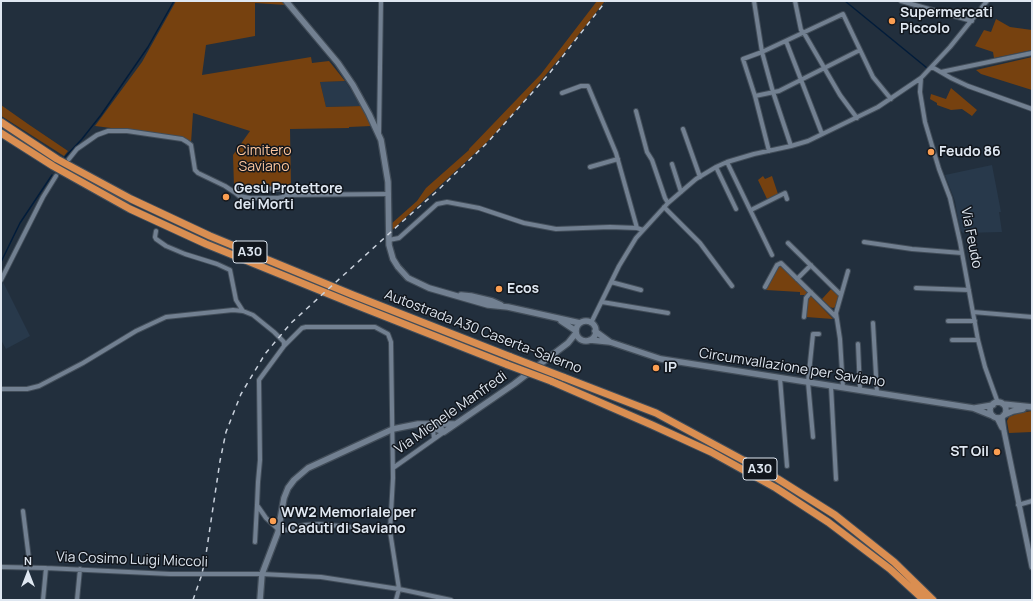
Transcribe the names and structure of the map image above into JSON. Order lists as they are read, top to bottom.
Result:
{
  "streets": {
    "highway": ["A30", "Autostrada A30 Caserta-Salerno"],
    "main road": ["Circumvallazione per Saviano", "Via Michele Manfredi"],
    "street": ["Via Feudo", "Via Cosimo Luigi Miccoli"]
  },
  "crossings": [
    ["Via Feudo", "Circumvallazione per Saviano"]
  ],
  "parks": ["Cimitero Saviano"],
  "places": [
    "Supermercati Piccolo",
    "Feudo 86",
    "Gesù Protettore dei Morti",
    "Ecos",
    "IP",
    "ST Oil",
    "WW2 Memoriale per i Caduti di Saviano"
  ],
  "north": "top"
}
